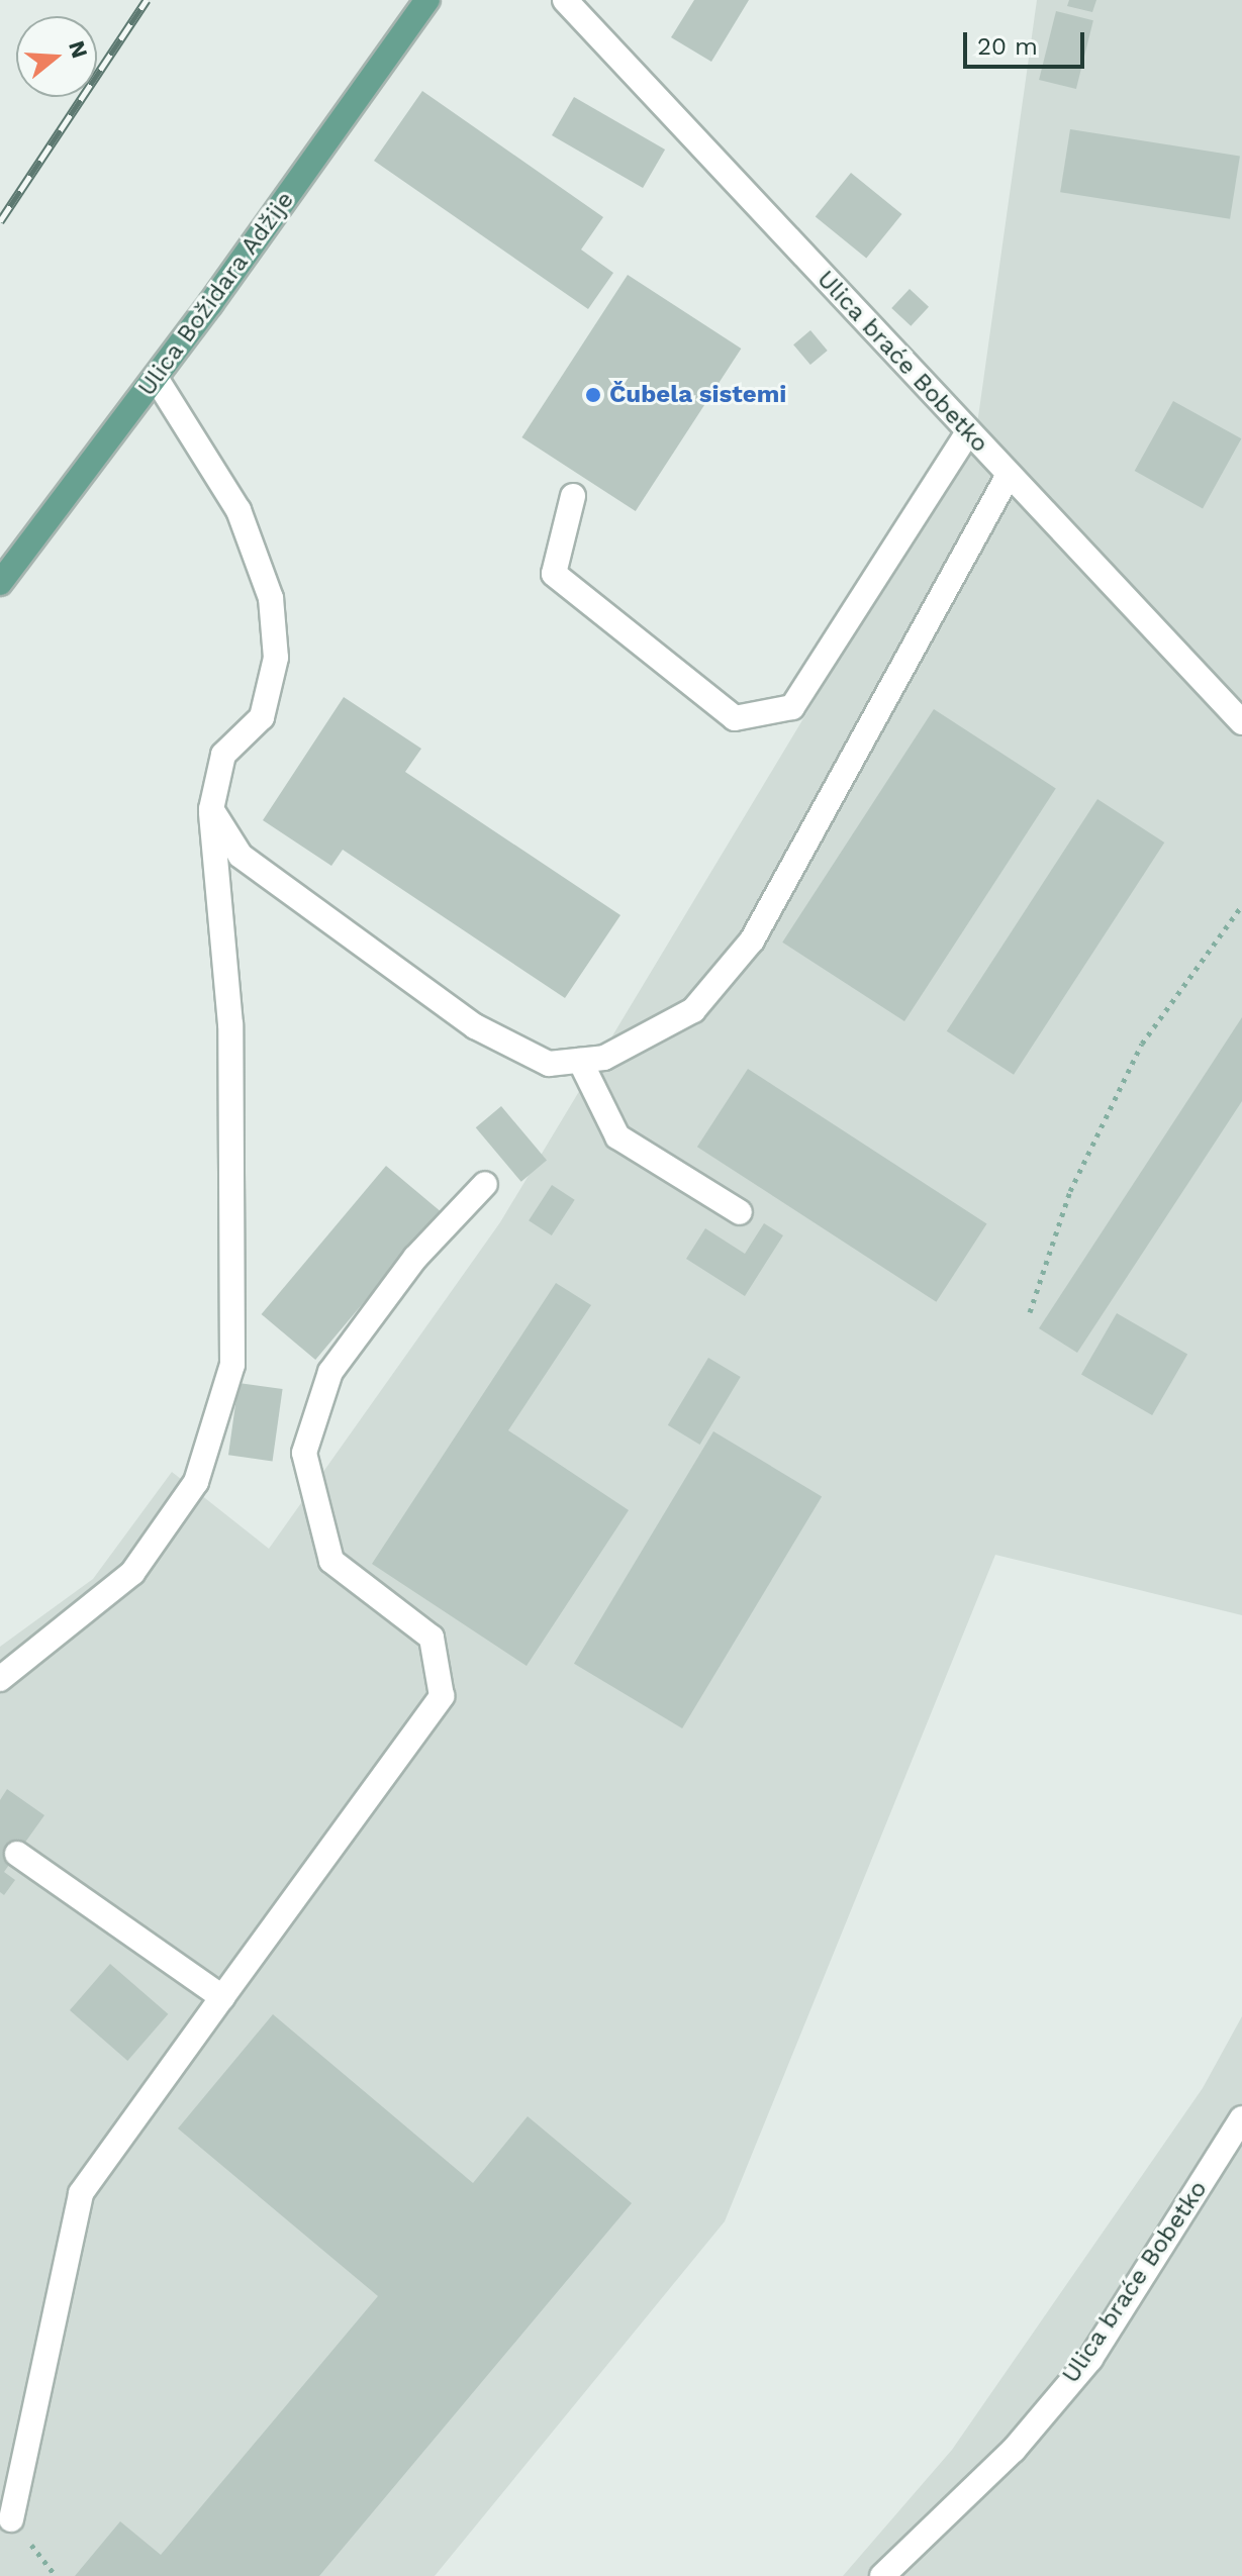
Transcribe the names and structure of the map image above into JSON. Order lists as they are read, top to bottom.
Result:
{
  "streets": {
    "main road": ["Ulica Božidara Adžije"],
    "street": ["Ulica braće Bobetko"]
  },
  "places": ["Čubela sistemi"],
  "scale_bar": "20 m",
  "north": "right"
}
